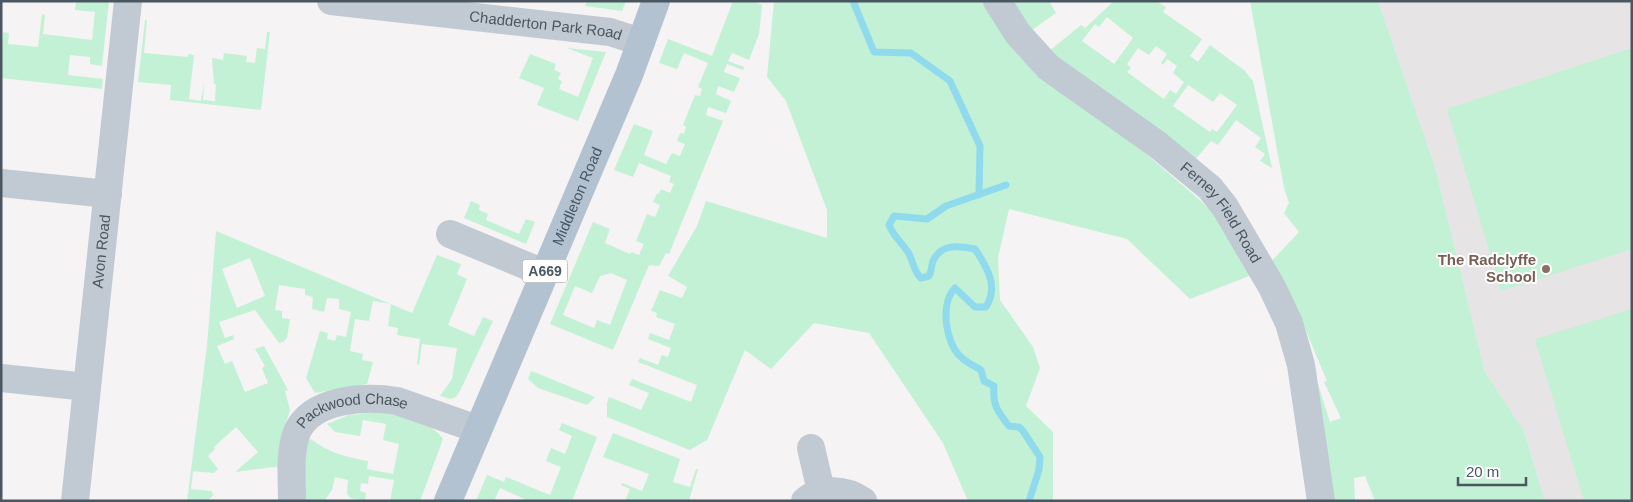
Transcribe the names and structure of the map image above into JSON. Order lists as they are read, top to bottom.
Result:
{
  "streets": {
    "main road": ["Middleton Road", "A669"],
    "street": [
      "Chadderton Park Road",
      "Ferney Field Road",
      "Avon Road",
      "Packwood Chase"
    ]
  },
  "crossings": [
    ["Chadderton Park Road", "Middleton Road"],
    ["Middleton Road", "Packwood Chase"]
  ],
  "places": ["The Radclyffe School"],
  "scale_bar": "20 m"
}
